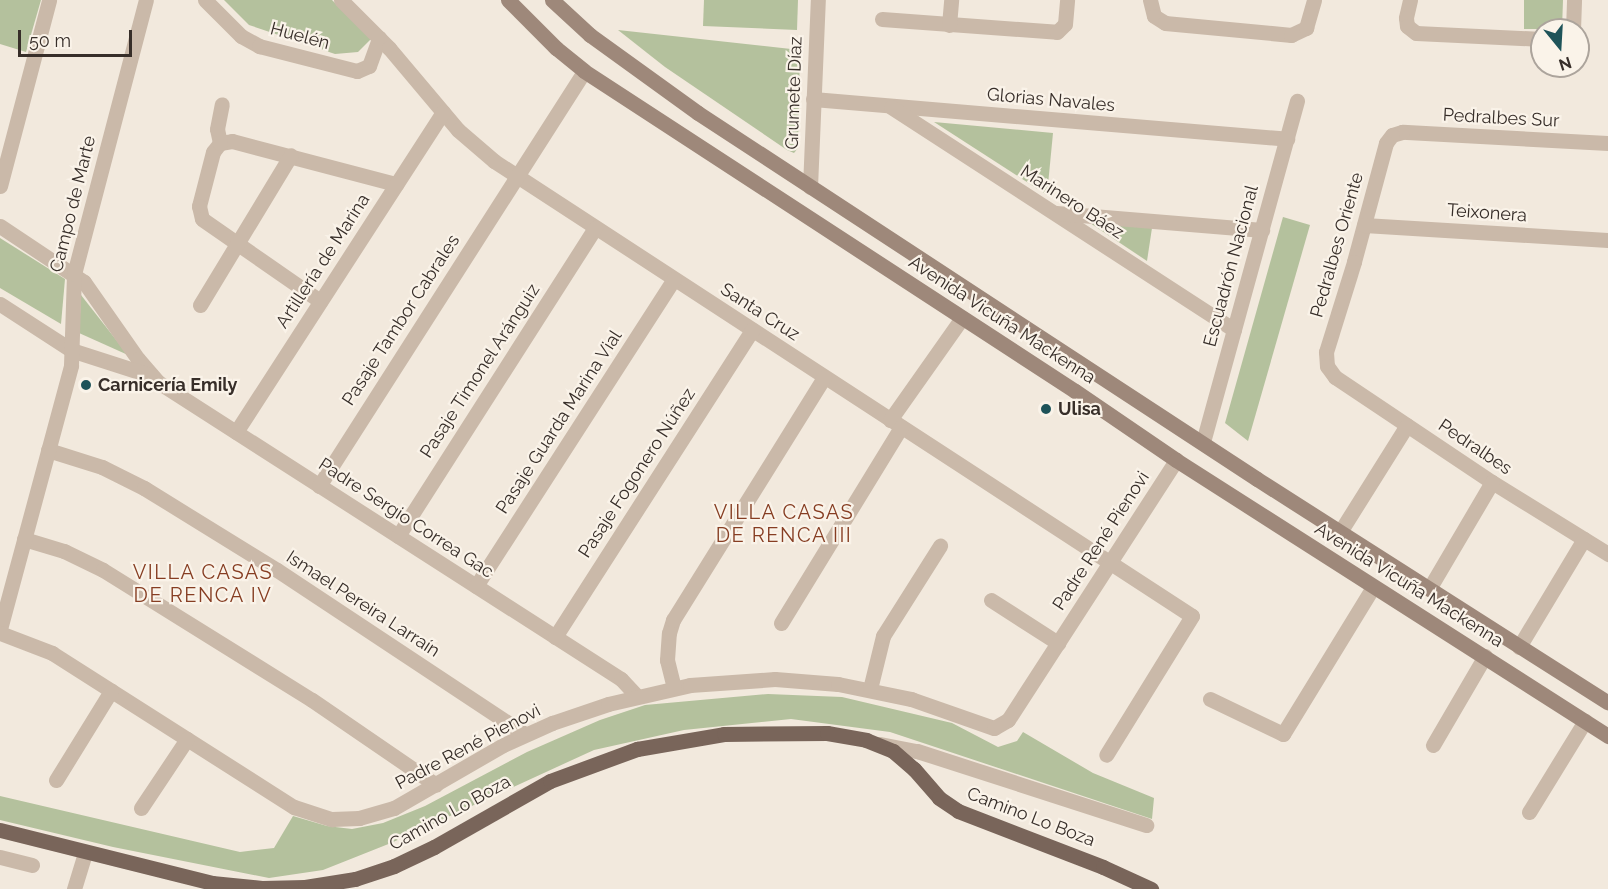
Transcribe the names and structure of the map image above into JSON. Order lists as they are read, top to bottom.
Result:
{
  "streets": {
    "main road": ["Camino Lo Boza"],
    "street": [
      "Huelén",
      "Grumete Díaz",
      "Glorias Navales",
      "Pedralbes Sur",
      "Marinero Báez",
      "Campo de Marte",
      "Teixonera",
      "Pedralbes Oriente",
      "Artillería de Marina",
      "Escuadrón Nacional",
      "Santa Cruz",
      "Pasaje Tambor Cabrales",
      "Avenida Vicuña Mackenna",
      "Pasaje Timonel Aránguiz",
      "Pasaje Guarda Marina Vial",
      "Pedralbes",
      "Pasaje Fogonero Núñez",
      "Padre Sergio Correa Gac",
      "Padre René Pienovi",
      "Ismael Pereira Larraín"
    ]
  },
  "crossings": [
    ["Huelén", "Santa Cruz"],
    ["Grumete Díaz", "Glorias Navales"],
    ["Grumete Díaz", "Avenida Vicuña Mackenna"],
    ["Glorias Navales", "Marinero Báez"],
    ["Glorias Navales", "Escuadrón Nacional"],
    ["Pedralbes Sur", "Pedralbes Oriente"],
    ["Marinero Báez", "Escuadrón Nacional"],
    ["Campo de Marte", "Padre Sergio Correa Gac"],
    ["Campo de Marte", "Padre René Pienovi"],
    ["Campo de Marte", "Ismael Pereira Larraín"],
    ["Teixonera", "Pedralbes Oriente"],
    ["Pedralbes Oriente", "Pedralbes"],
    ["Artillería de Marina", "Santa Cruz"],
    ["Artillería de Marina", "Padre Sergio Correa Gac"],
    ["Escuadrón Nacional", "Avenida Vicuña Mackenna"],
    ["Santa Cruz", "Pasaje Tambor Cabrales"],
    ["Santa Cruz", "Pasaje Timonel Aránguiz"],
    ["Santa Cruz", "Pasaje Guarda Marina Vial"],
    ["Santa Cruz", "Pasaje Fogonero Núñez"],
    ["Santa Cruz", "Padre René Pienovi"],
    ["Pasaje Tambor Cabrales", "Avenida Vicuña Mackenna"],
    ["Pasaje Tambor Cabrales", "Padre Sergio Correa Gac"],
    ["Avenida Vicuña Mackenna", "Padre René Pienovi"],
    ["Pasaje Timonel Aránguiz", "Padre Sergio Correa Gac"],
    ["Pasaje Guarda Marina Vial", "Padre Sergio Correa Gac"],
    ["Pasaje Fogonero Núñez", "Padre Sergio Correa Gac"],
    ["Padre Sergio Correa Gac", "Padre René Pienovi"],
    ["Padre René Pienovi", "Ismael Pereira Larraín"]
  ],
  "districts": ["VILLA CASAS DE RENCA III", "VILLA CASAS DE RENCA IV"],
  "places": ["Carnicería Emily", "Ulisa"],
  "scale_bar": "50 m",
  "north": "bottom"
}
